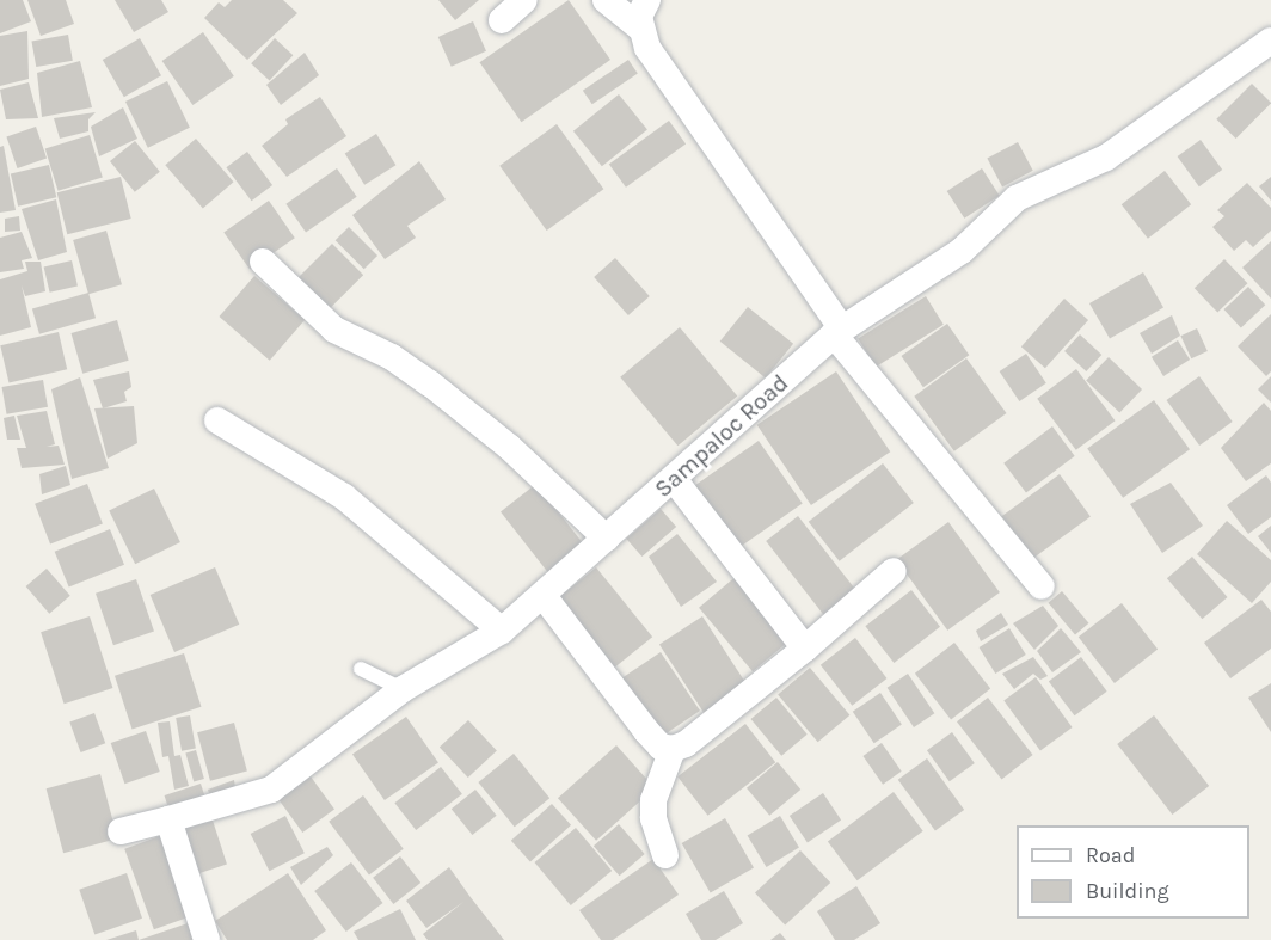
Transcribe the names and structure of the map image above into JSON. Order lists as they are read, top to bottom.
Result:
{
  "streets": {
    "street": ["Sampaloc Road"]
  },
  "legend": ["Road", "Building"]
}
